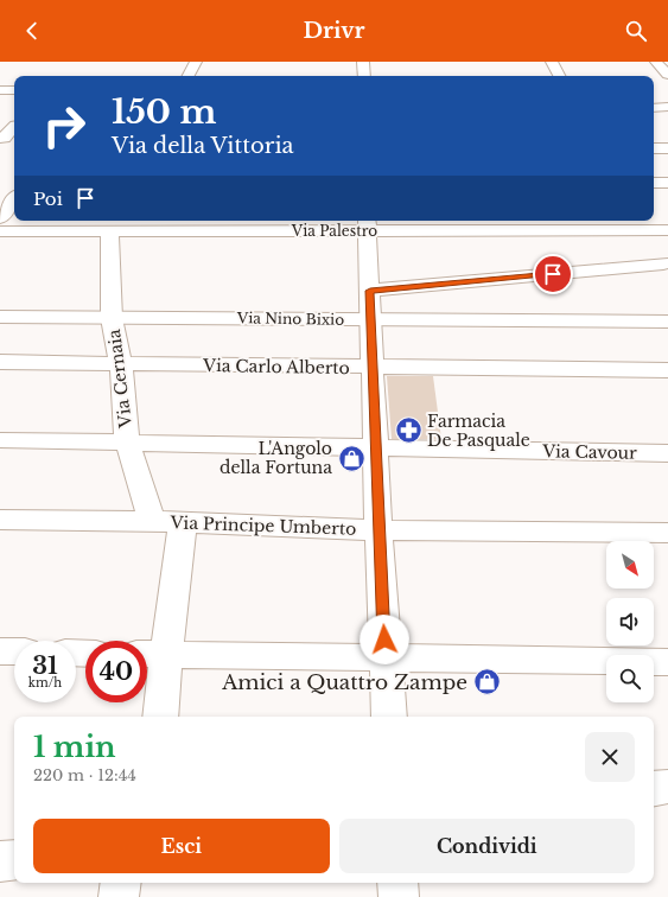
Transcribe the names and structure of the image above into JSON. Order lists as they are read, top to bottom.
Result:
{
  "streets": {
    "street": [
      "Via Palestro",
      "Via Nino Bixio",
      "Via Carlo Alberto",
      "Via Cernaia",
      "Via Cavour",
      "Via Principe Umberto"
    ]
  },
  "crossings": [
    ["Via Palestro", "Via Cernaia"],
    ["Via Nino Bixio", "Via Cernaia"],
    ["Via Carlo Alberto", "Via Cernaia"],
    ["Via Cernaia", "Via Cavour"],
    ["Via Cernaia", "Via Principe Umberto"]
  ],
  "places": {
    "pharmacy": ["Farmacia De Pasquale"],
    "shop": ["L'Angolo della Fortuna", "Amici a Quattro Zampe"]
  },
  "north": "bottom right",
  "page": {
    "header": "Drivr",
    "turn": ["150 m", "Via della Vittoria"],
    "then": "Poi",
    "speed": "31 km/h",
    "limit": "40",
    "heading": ["1 min", "220 m · 12:44"],
    "buttons": ["Esci", "Condividi"]
  }
}
